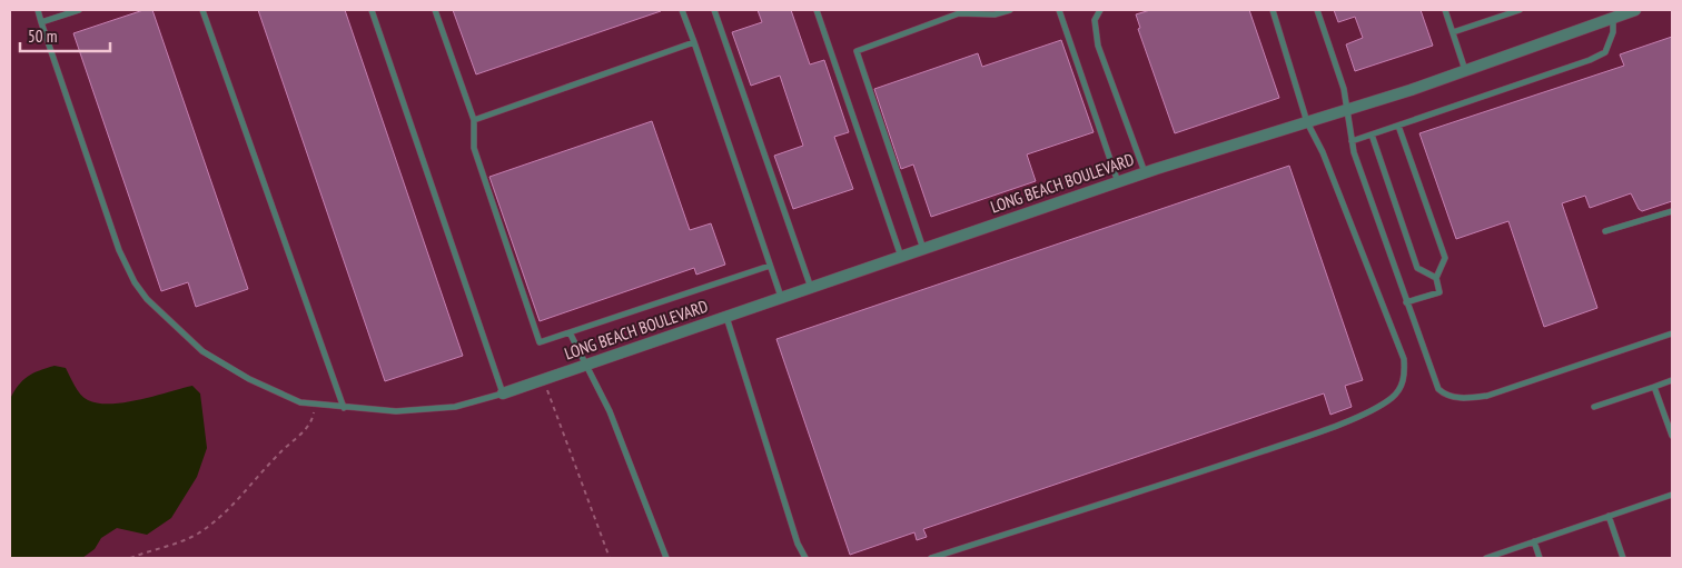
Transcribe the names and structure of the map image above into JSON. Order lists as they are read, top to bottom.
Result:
{
  "streets": {
    "street": ["LONG BEACH BOULEVARD"]
  },
  "scale_bar": "50 m"
}
